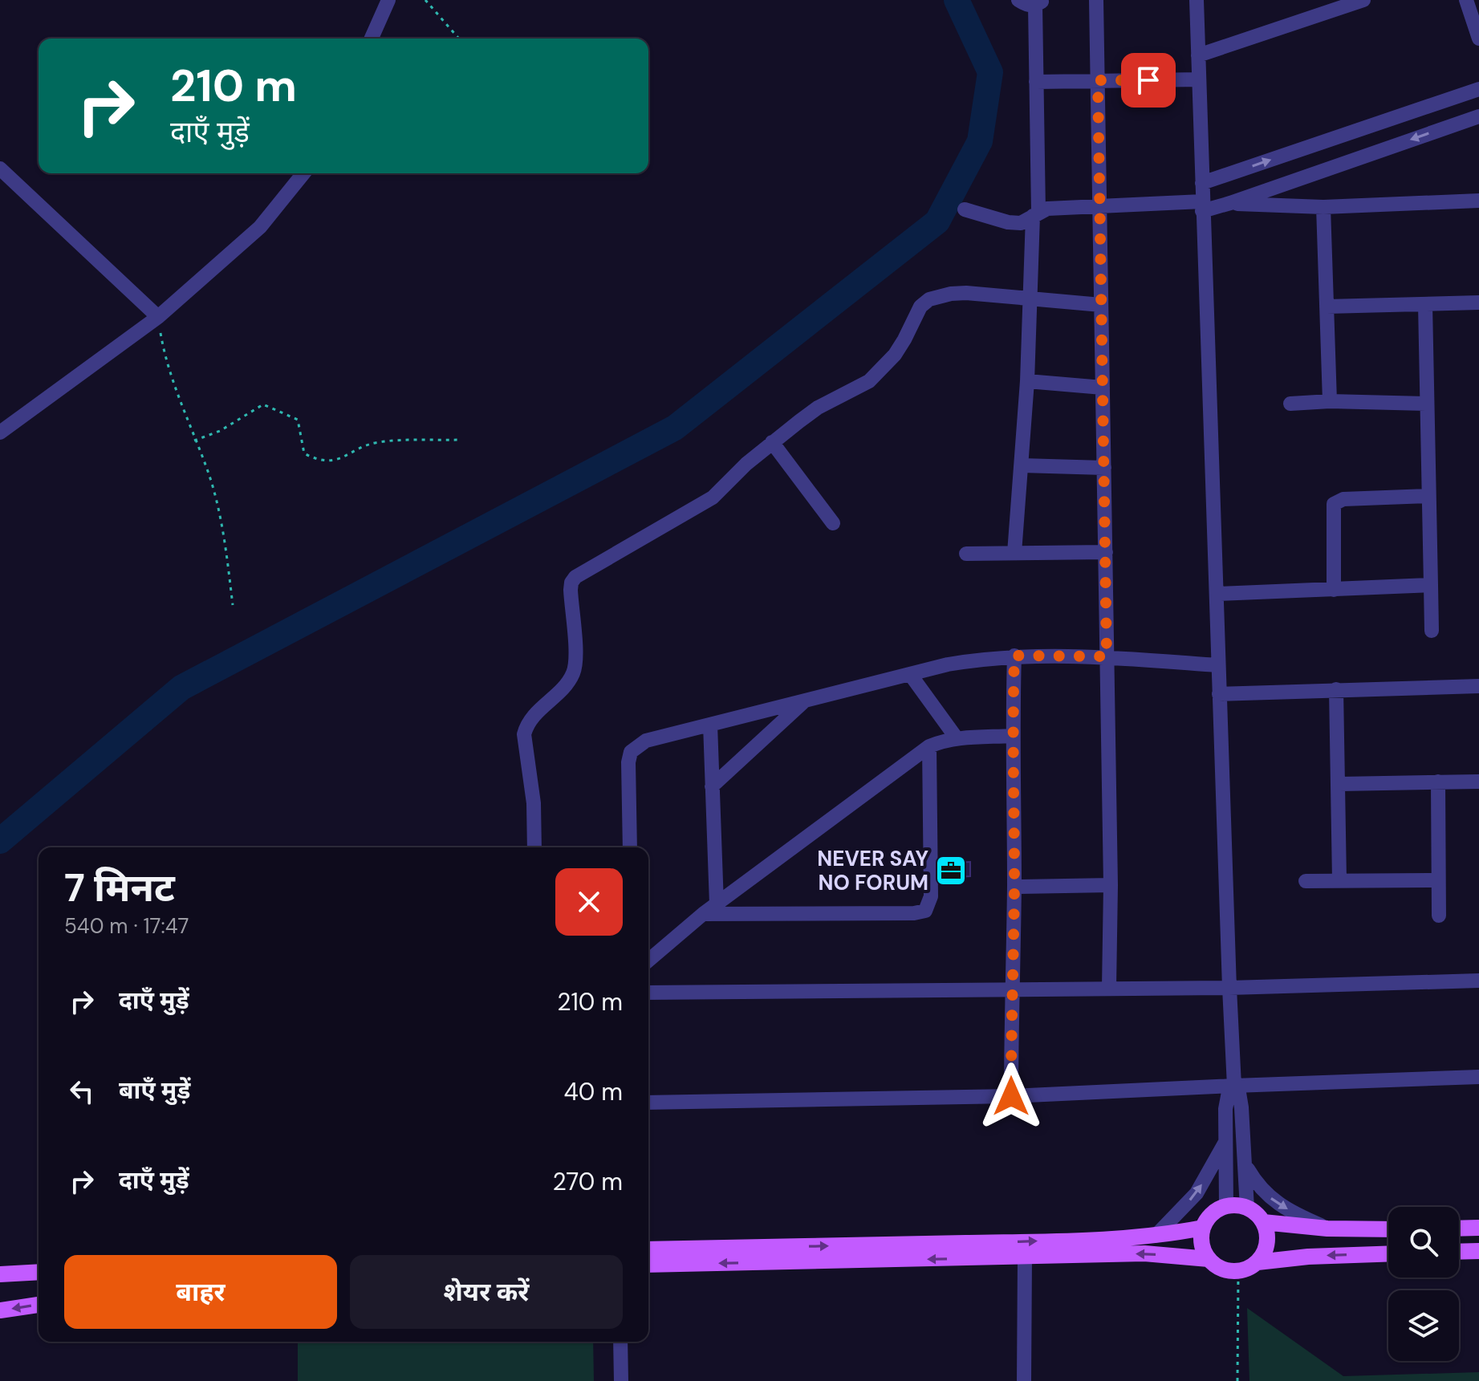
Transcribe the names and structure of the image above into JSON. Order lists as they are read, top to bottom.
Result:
{
  "places": {
    "office": ["NEVER SAY NO FORUM"]
  },
  "page": {
    "turn": ["210 m", "दाएँ मुड़ें"],
    "heading": ["7 मिनट", "540 m · 17:47"],
    "list": [
      {
        "name": "दाएँ मुड़ें",
        "value": "210 m"
      },
      {
        "name": "बाएँ मुड़ें",
        "value": "40 m"
      },
      {
        "name": "दाएँ मुड़ें",
        "value": "270 m"
      }
    ],
    "buttons": ["बाहर", "शेयर करें"]
  }
}
